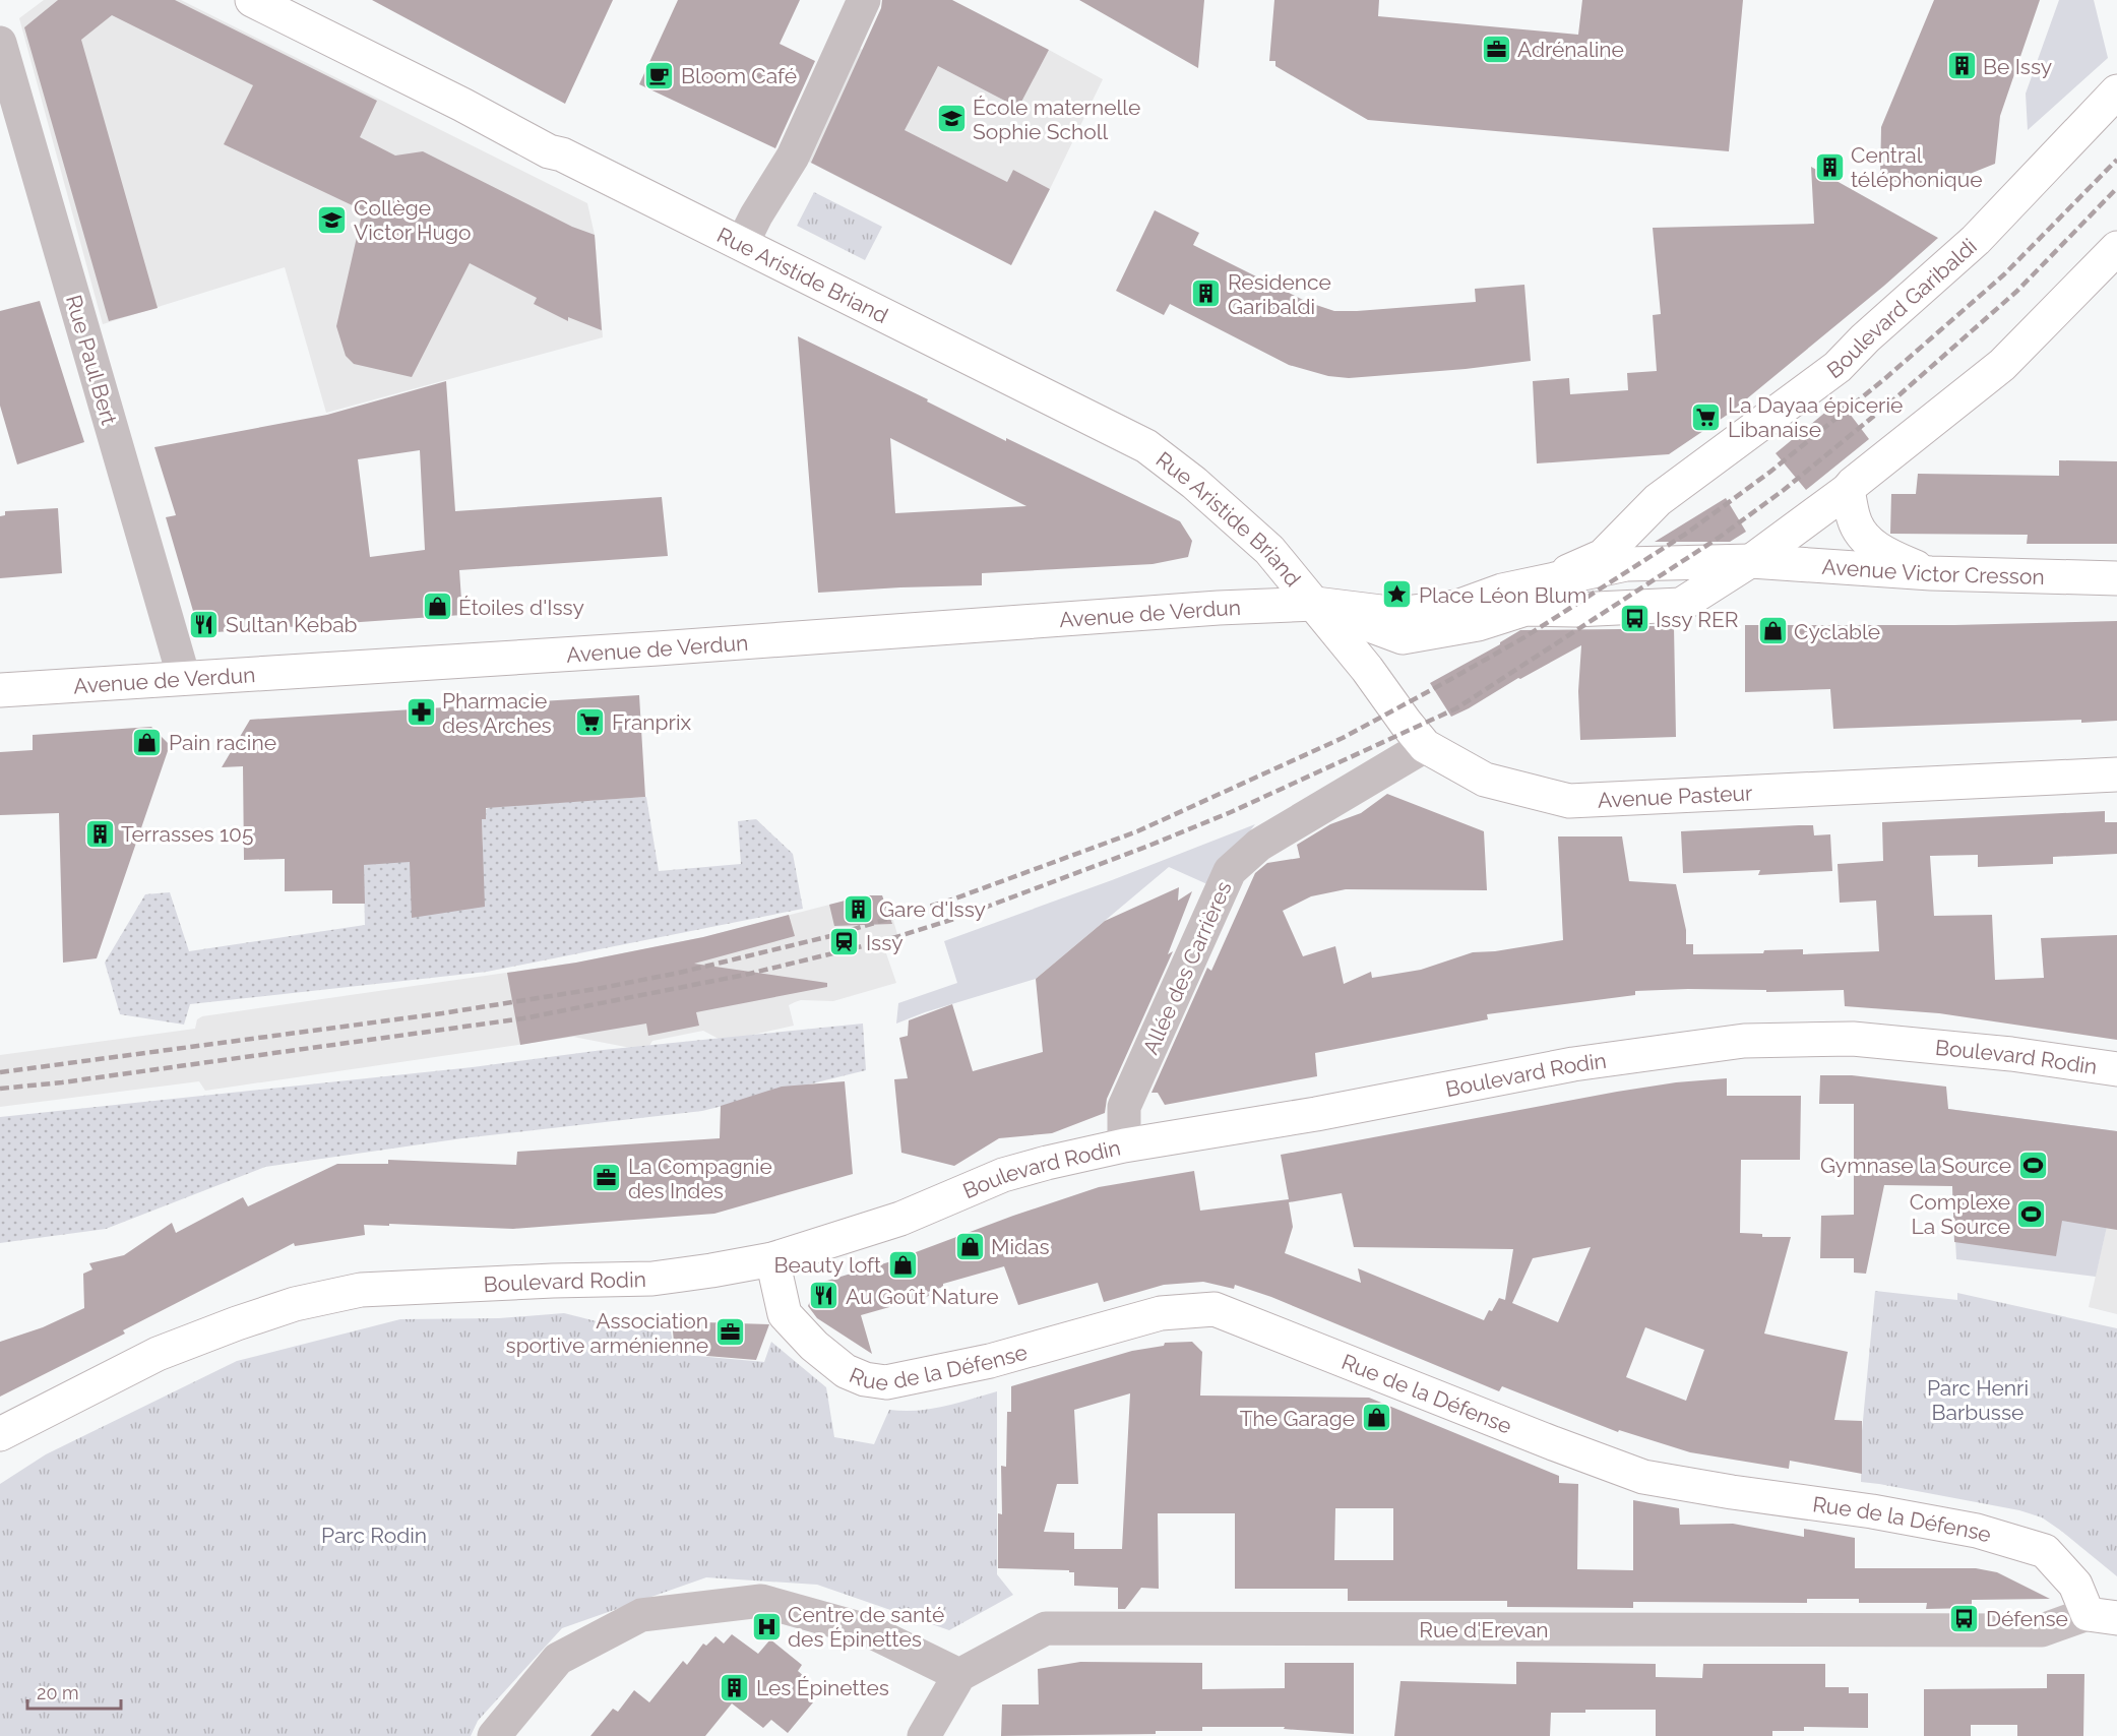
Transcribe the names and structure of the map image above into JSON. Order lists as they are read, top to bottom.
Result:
{
  "streets": {
    "main road": [
      "Rue Aristide Briand",
      "Boulevard Garibaldi",
      "Avenue Victor Cresson",
      "Avenue de Verdun",
      "Avenue Pasteur",
      "Boulevard Rodin",
      "Rue de la Défense"
    ],
    "street": ["Rue Paul Bert", "Allée des Carrières", "Rue d'Erevan"]
  },
  "crossings": [
    ["Rue Aristide Briand", "Avenue de Verdun"],
    ["Rue Aristide Briand", "Avenue Pasteur"],
    ["Rue Paul Bert", "Avenue de Verdun"],
    ["Avenue de Verdun", "Avenue Pasteur"],
    ["Avenue Pasteur", "Allée des Carrières"],
    ["Allée des Carrières", "Boulevard Rodin"],
    ["Boulevard Rodin", "Rue de la Défense"],
    ["Rue de la Défense", "Rue d'Erevan"]
  ],
  "parks": ["Parc Henri Barbusse", "Parc Rodin"],
  "places": {
    "office": ["Adrénaline", "La Compagnie des Indes", "Association sportive arménienne"],
    "building": [
      "Be Issy",
      "Central téléphonique",
      "Residence Garibaldi",
      "Terrasses 105",
      "Gare d'Issy",
      "Les Épinettes"
    ],
    "cafe": ["Bloom Café"],
    "school or university": ["École maternelle Sophie Scholl", "Collège Victor Hugo"],
    "supermarket": ["La Dayaa épicerie Libanaise", "Franprix"],
    "place": ["Place Léon Blum"],
    "shop": [
      "Étoiles d'Issy",
      "Cyclable",
      "Pain racine",
      "Midas",
      "Beauty loft",
      "The Garage"
    ],
    "bus stop": ["Issy RER", "Défense"],
    "restaurant": ["Sultan Kebab", "Au Goût Nature"],
    "pharmacy": ["Pharmacie des Arches"],
    "station": ["Issy"],
    "sports": ["Gymnase la Source", "Complexe La Source"],
    "hospital": ["Centre de santé des Épinettes"]
  },
  "scale_bar": "20 m"
}
